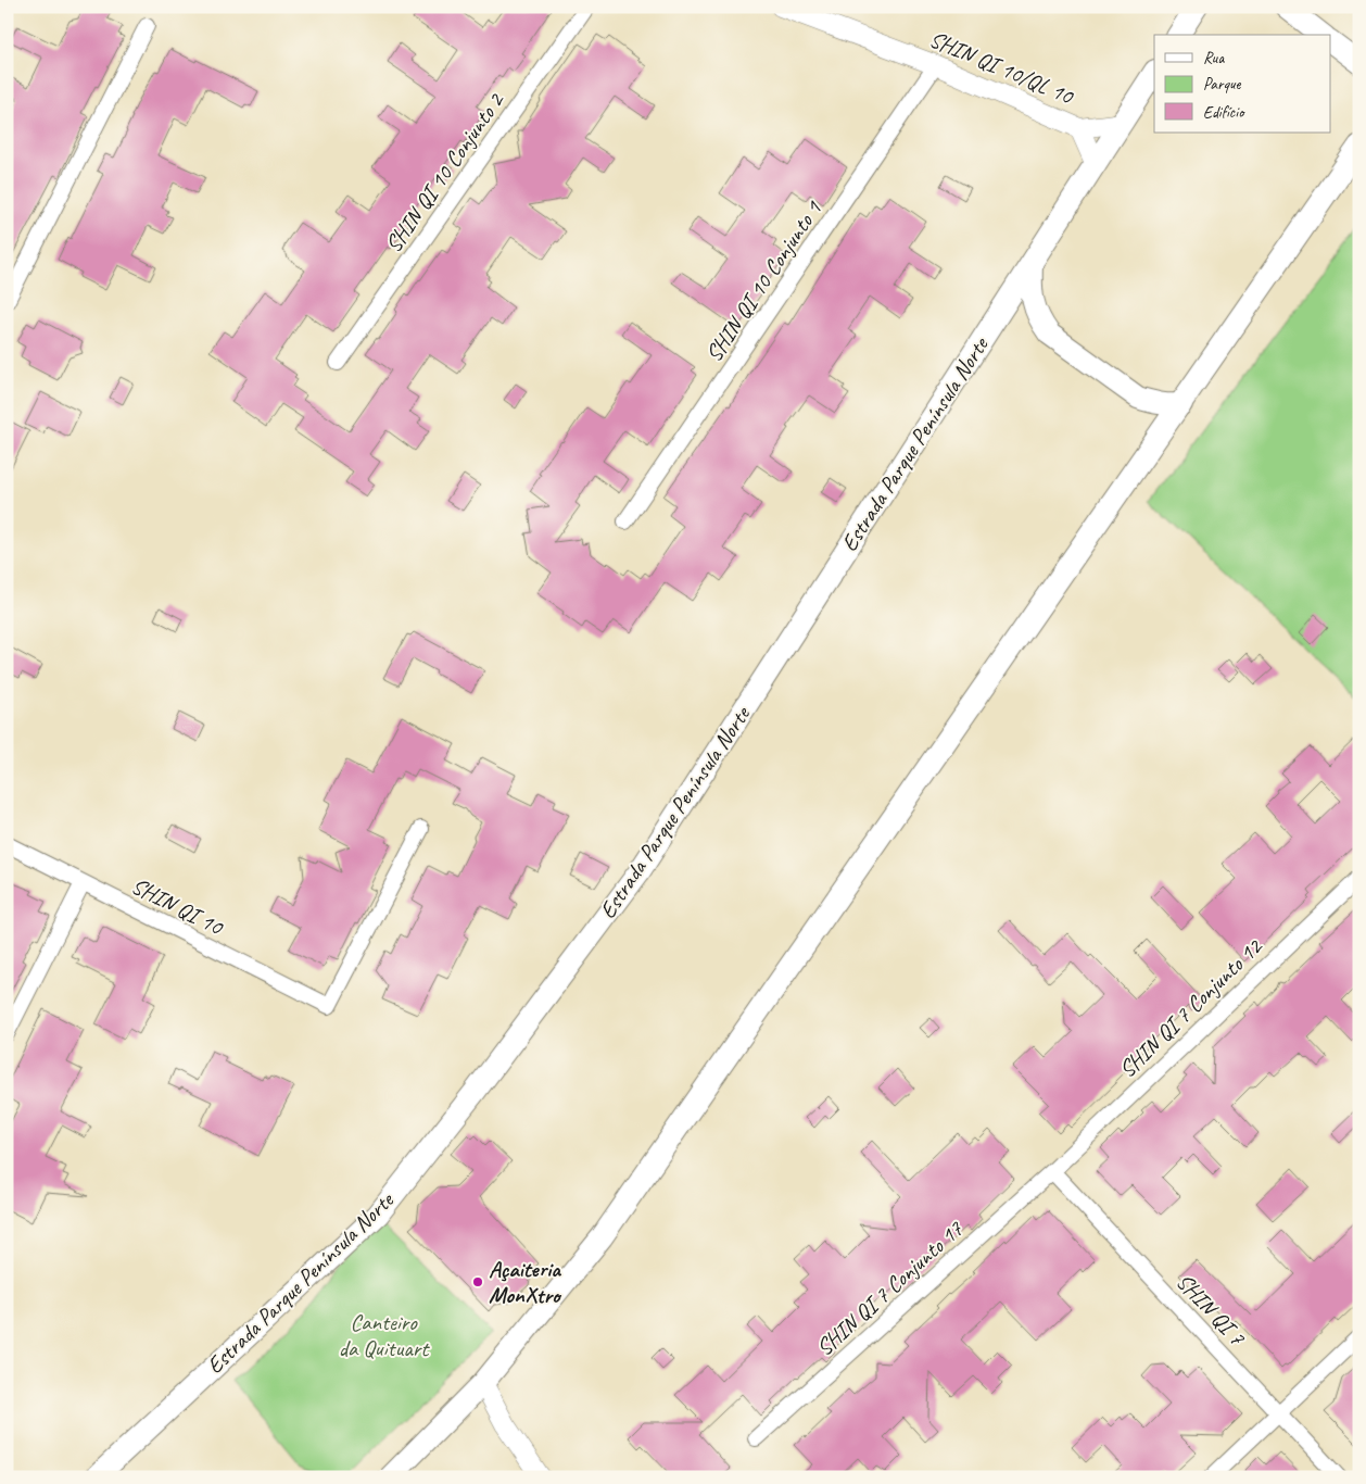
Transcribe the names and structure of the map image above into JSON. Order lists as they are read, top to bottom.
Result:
{
  "streets": {
    "main road": ["Estrada Parque Península Norte"],
    "street": [
      "SHIN QI 10/QL 10",
      "SHIN QI 10 Conjunto 2",
      "SHIN QI 10 Conjunto 1",
      "SHIN QI 10",
      "SHIN QI 7 Conjunto 12",
      "SHIN QI 7 Conjunto 17",
      "SHIN QI 7"
    ]
  },
  "crossings": [
    ["SHIN QI 10/QL 10", "SHIN QI 10 Conjunto 1"],
    ["SHIN QI 10/QL 10", "Estrada Parque Península Norte"],
    ["SHIN QI 7 Conjunto 12", "SHIN QI 7 Conjunto 17"],
    ["SHIN QI 7 Conjunto 12", "SHIN QI 7"],
    ["SHIN QI 7 Conjunto 17", "SHIN QI 7"]
  ],
  "parks": ["Canteiro da Quituart"],
  "places": ["Açaiteria MonXtro"],
  "legend": ["Rua", "Parque", "Edifício"]
}
